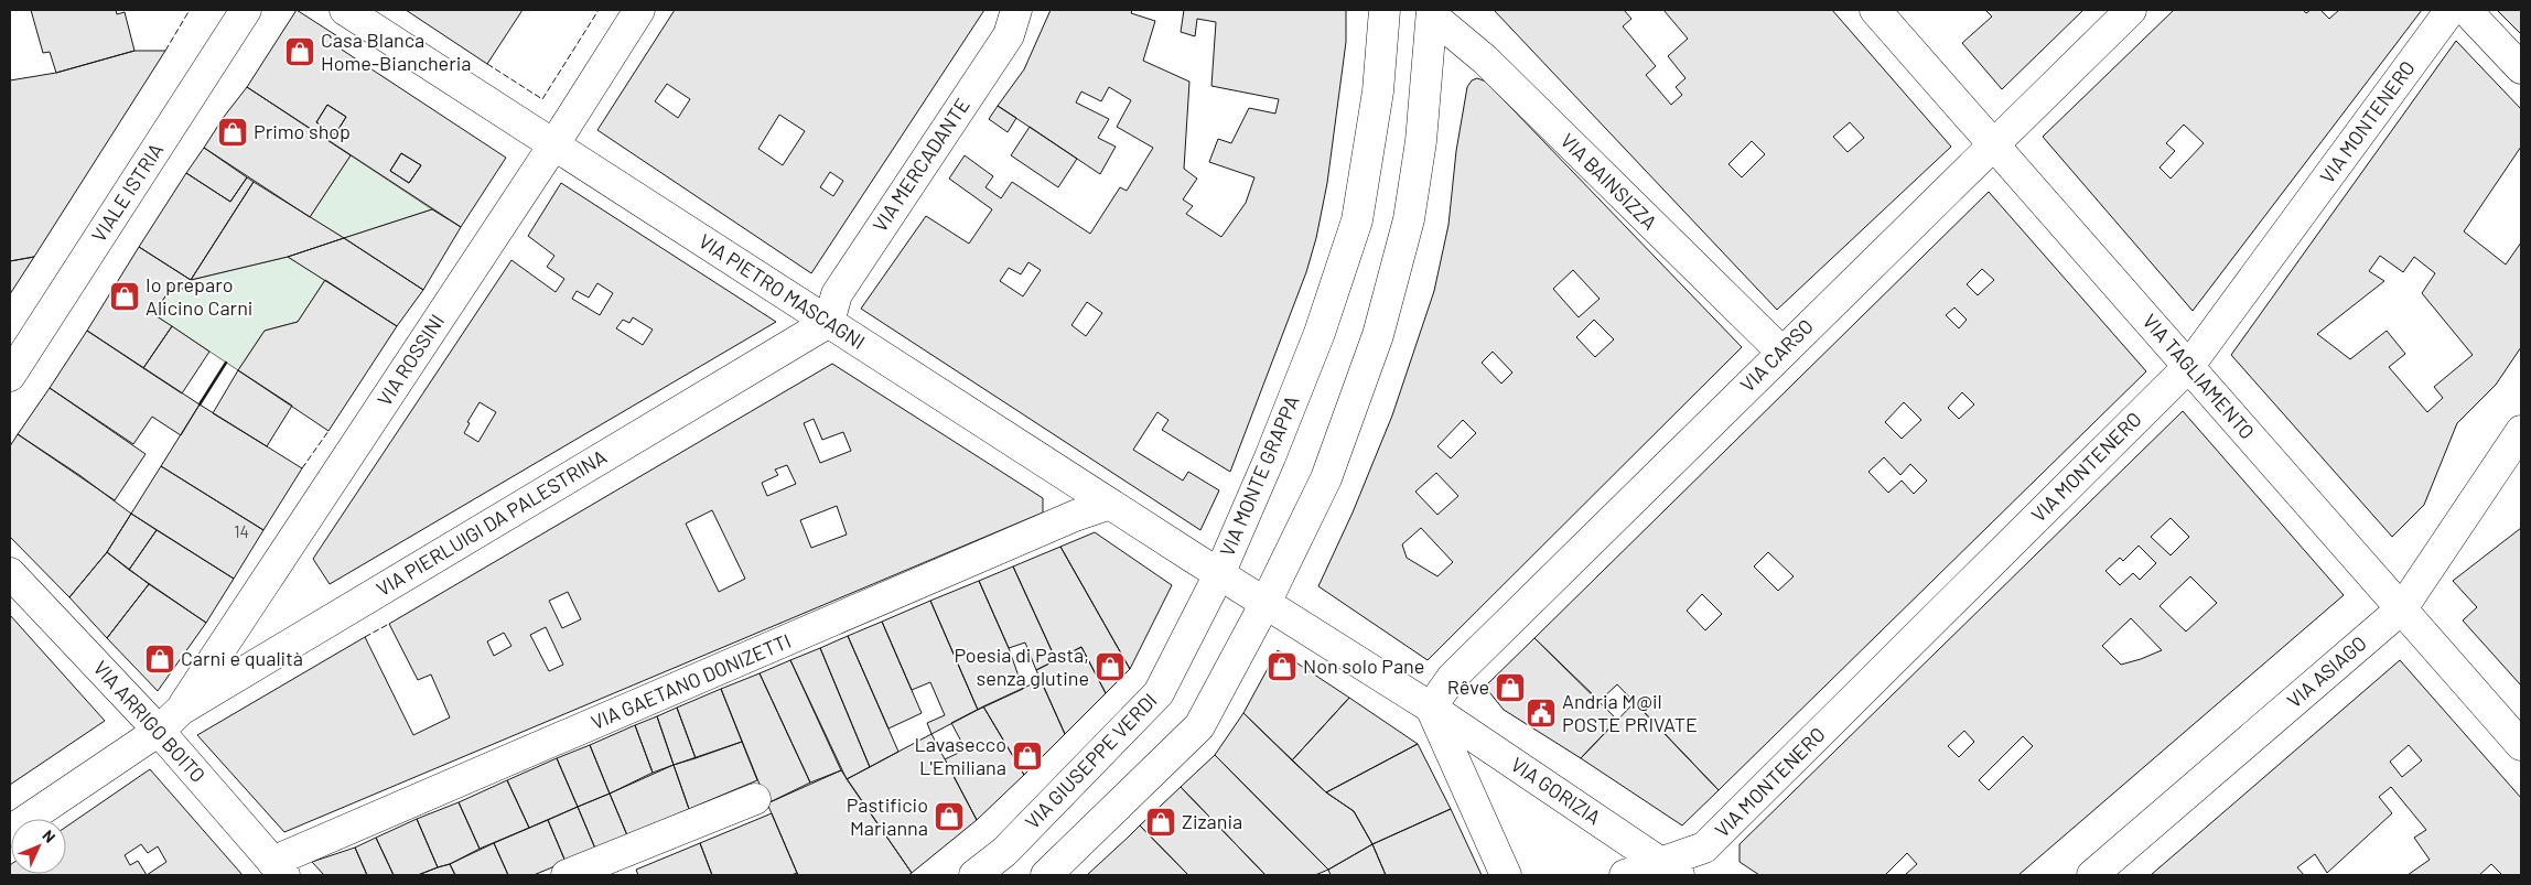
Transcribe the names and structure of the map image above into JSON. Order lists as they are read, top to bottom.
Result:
{
  "streets": {
    "street": [
      "VIA MONTENERO",
      "VIA MERCADANTE",
      "VIA BAINSIZZA",
      "VIALE ISTRIA",
      "VIA PIETRO MASCAGNI",
      "VIA CARSO",
      "VIA ROSSINI",
      "VIA TAGLIAMENTO",
      "VIA MONTE GRAPPA",
      "VIA PIERLUIGI DA PALESTRINA",
      "VIA ASIAGO",
      "VIA GAETANO DONIZETTI",
      "VIA ARRIGO BOITO",
      "VIA GIUSEPPE VERDI",
      "VIA GORIZIA"
    ]
  },
  "crossings": [
    ["VIA MONTENERO", "VIA TAGLIAMENTO"],
    ["VIA MONTENERO", "VIA GORIZIA"],
    ["VIA MERCADANTE", "VIA PIETRO MASCAGNI"],
    ["VIA MERCADANTE", "VIA PIERLUIGI DA PALESTRINA"],
    ["VIA BAINSIZZA", "VIA CARSO"],
    ["VIA PIETRO MASCAGNI", "VIA ROSSINI"],
    ["VIA PIETRO MASCAGNI", "VIA MONTE GRAPPA"],
    ["VIA PIETRO MASCAGNI", "VIA PIERLUIGI DA PALESTRINA"],
    ["VIA PIETRO MASCAGNI", "VIA GAETANO DONIZETTI"],
    ["VIA PIETRO MASCAGNI", "VIA GIUSEPPE VERDI"],
    ["VIA CARSO", "VIA TAGLIAMENTO"],
    ["VIA CARSO", "VIA GORIZIA"],
    ["VIA ROSSINI", "VIA PIERLUIGI DA PALESTRINA"],
    ["VIA TAGLIAMENTO", "VIA ASIAGO"],
    ["VIA MONTE GRAPPA", "VIA GIUSEPPE VERDI"],
    ["VIA MONTE GRAPPA", "VIA GORIZIA"],
    ["VIA PIERLUIGI DA PALESTRINA", "VIA ARRIGO BOITO"],
    ["VIA GAETANO DONIZETTI", "VIA ARRIGO BOITO"]
  ],
  "places": {
    "shop": [
      "Casa Blanca Home-Biancheria",
      "Primo shop",
      "Io preparo Alicino Carni",
      "Carni e qualità",
      "Poesia di Pasta, senza glutine",
      "Non solo Pane",
      "Rêve",
      "Lavasecco L'Emiliana",
      "Pastificio Marianna",
      "Zizania"
    ],
    "public building": ["Andria M@il POSTE PRIVATE"]
  },
  "house_numbers": ["14"],
  "north": "top right"
}
